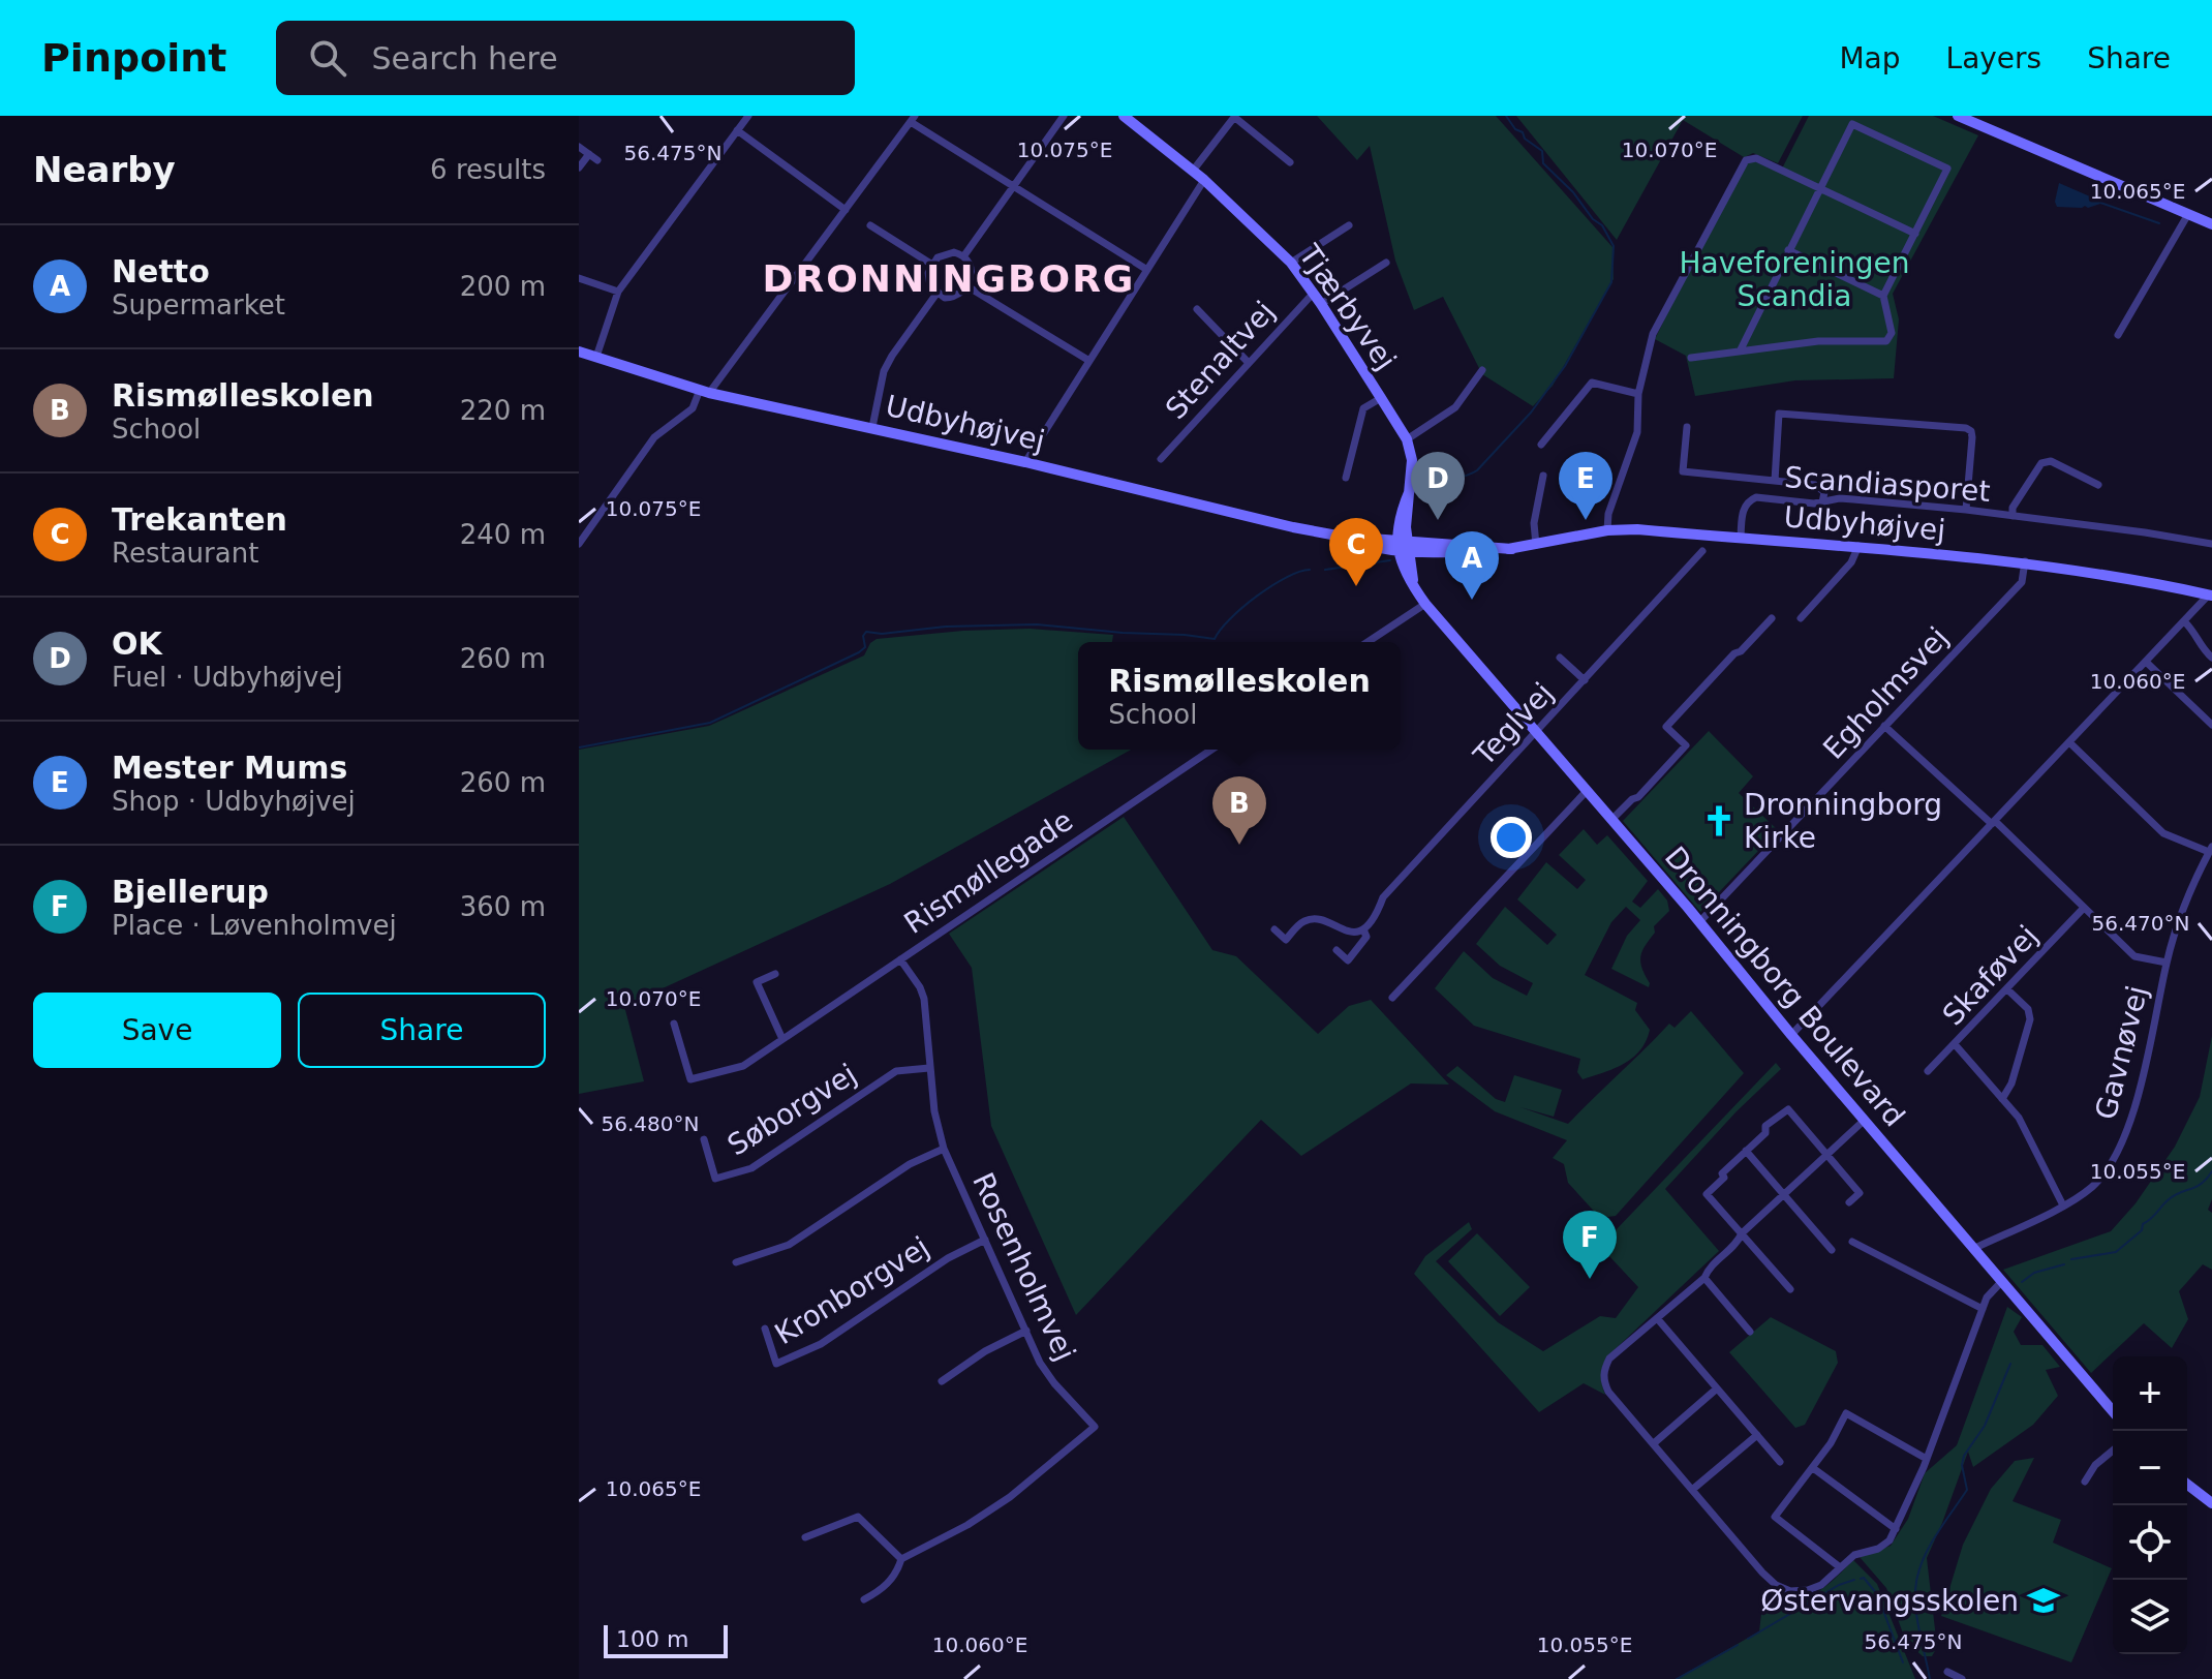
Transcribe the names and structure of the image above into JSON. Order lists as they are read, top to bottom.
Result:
{
  "streets": {
    "street": [
      "Tjærbyvej",
      "Stenaltvej",
      "Udbyhøjvej",
      "Scandiasporet",
      "Egholmsvej",
      "Teglvej",
      "Rismøllegade",
      "Skaføvej",
      "Dronningborg Boulevard",
      "Gavnøvej",
      "Søborgvej",
      "Rosenholmvej",
      "Kronborgvej"
    ]
  },
  "crossings": [
    ["Tjærbyvej", "Stenaltvej"],
    ["Tjærbyvej", "Udbyhøjvej"],
    ["Tjærbyvej", "Dronningborg Boulevard"],
    ["Udbyhøjvej", "Scandiasporet"],
    ["Udbyhøjvej", "Egholmsvej"],
    ["Udbyhøjvej", "Dronningborg Boulevard"],
    ["Egholmsvej", "Dronningborg Boulevard"],
    ["Teglvej", "Dronningborg Boulevard"],
    ["Rismøllegade", "Rosenholmvej"],
    ["Dronningborg Boulevard", "Gavnøvej"],
    ["Søborgvej", "Rosenholmvej"],
    ["Rosenholmvej", "Kronborgvej"]
  ],
  "districts": ["DRONNINGBORG"],
  "parks": ["Haveforeningen Scandia"],
  "places": {
    "church": ["Dronningborg Kirke"],
    "school or university": ["Østervangsskolen"]
  },
  "scale_bar": "100 m",
  "page": {
    "header": "Pinpoint",
    "search": "Search here",
    "nav": ["Map", "Layers", "Share"],
    "heading": ["Nearby", "6 results"],
    "list": [
      {
        "mark": "A",
        "name": "Netto",
        "note": "Supermarket",
        "value": "200 m"
      },
      {
        "mark": "B",
        "name": "Rismølleskolen",
        "note": "School",
        "value": "220 m"
      },
      {
        "mark": "C",
        "name": "Trekanten",
        "note": "Restaurant",
        "value": "240 m"
      },
      {
        "mark": "D",
        "name": "OK",
        "note": "Fuel · Udbyhøjvej",
        "value": "260 m"
      },
      {
        "mark": "E",
        "name": "Mester Mums",
        "note": "Shop · Udbyhøjvej",
        "value": "260 m"
      },
      {
        "mark": "F",
        "name": "Bjellerup",
        "note": "Place · Løvenholmvej",
        "value": "360 m"
      }
    ],
    "pins": [
      "D",
      "E",
      "C",
      "A",
      "B",
      "F"
    ],
    "popup": ["Rismølleskolen", "School"],
    "buttons": ["Save", "Share"],
    "map_buttons": ["+", "−"],
    "scale": "100 m"
  },
  "coordinates": [
    "10.075°E",
    "10.070°E",
    "56.475°N",
    "10.065°E",
    "10.060°E",
    "56.470°N",
    "56.480°N",
    "10.055°E"
  ]
}
